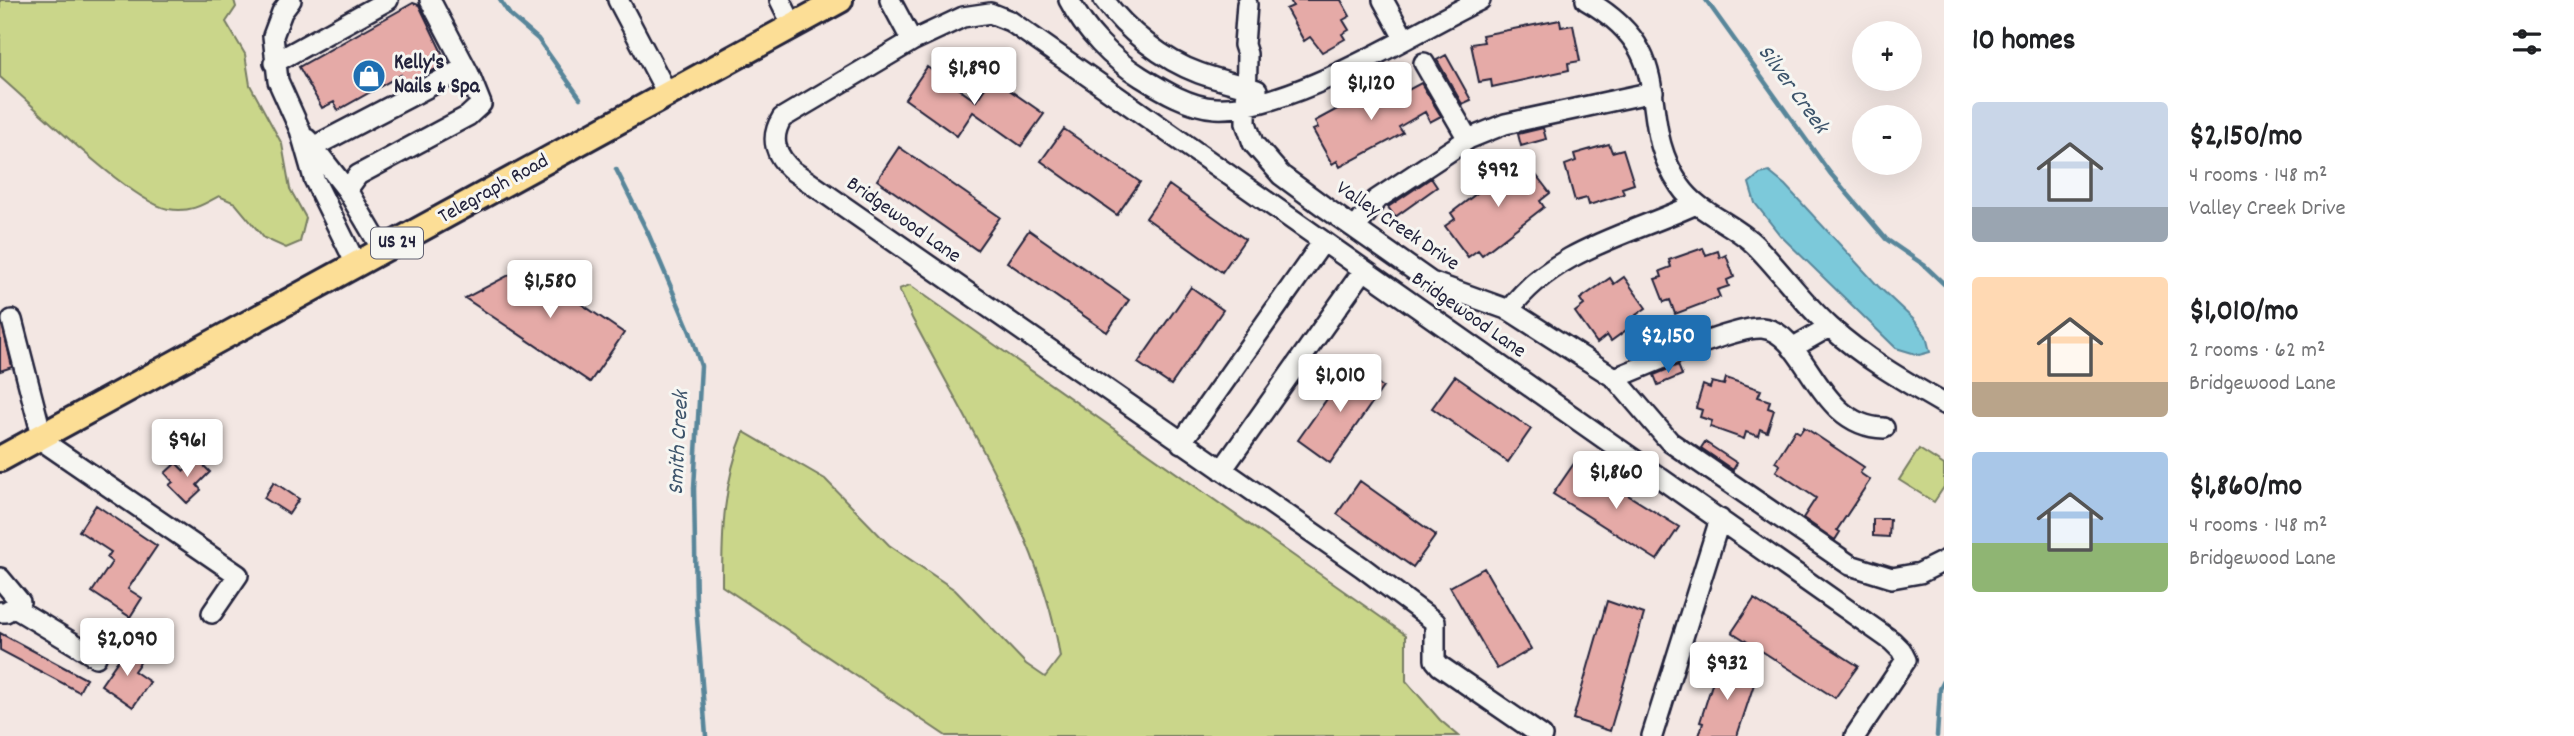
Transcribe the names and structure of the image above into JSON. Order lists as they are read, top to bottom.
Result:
{
  "streets": {
    "main road": ["Telegraph Road", "US 24"],
    "street": ["Bridgewood Lane", "Valley Creek Drive"]
  },
  "water": ["Silver Creek", "Smith Creek"],
  "places": {
    "shop": ["Kelly's Nails & Spa"]
  },
  "page": {
    "heading": "10 homes",
    "map_buttons": ["+", "−"],
    "price": [
      "$1,890",
      "$1,120",
      "$992",
      "$1,580",
      "$2,150",
      "$1,010",
      "$961",
      "$1,860",
      "$2,090",
      "$932"
    ],
    "list": [
      {
        "name": "$2,150/mo",
        "note": "4 rooms · 148 m² · Valley Creek Drive"
      },
      {
        "name": "$1,010/mo",
        "note": "2 rooms · 62 m² · Bridgewood Lane"
      },
      {
        "name": "$1,860/mo",
        "note": "4 rooms · 148 m² · Bridgewood Lane"
      }
    ]
  }
}
